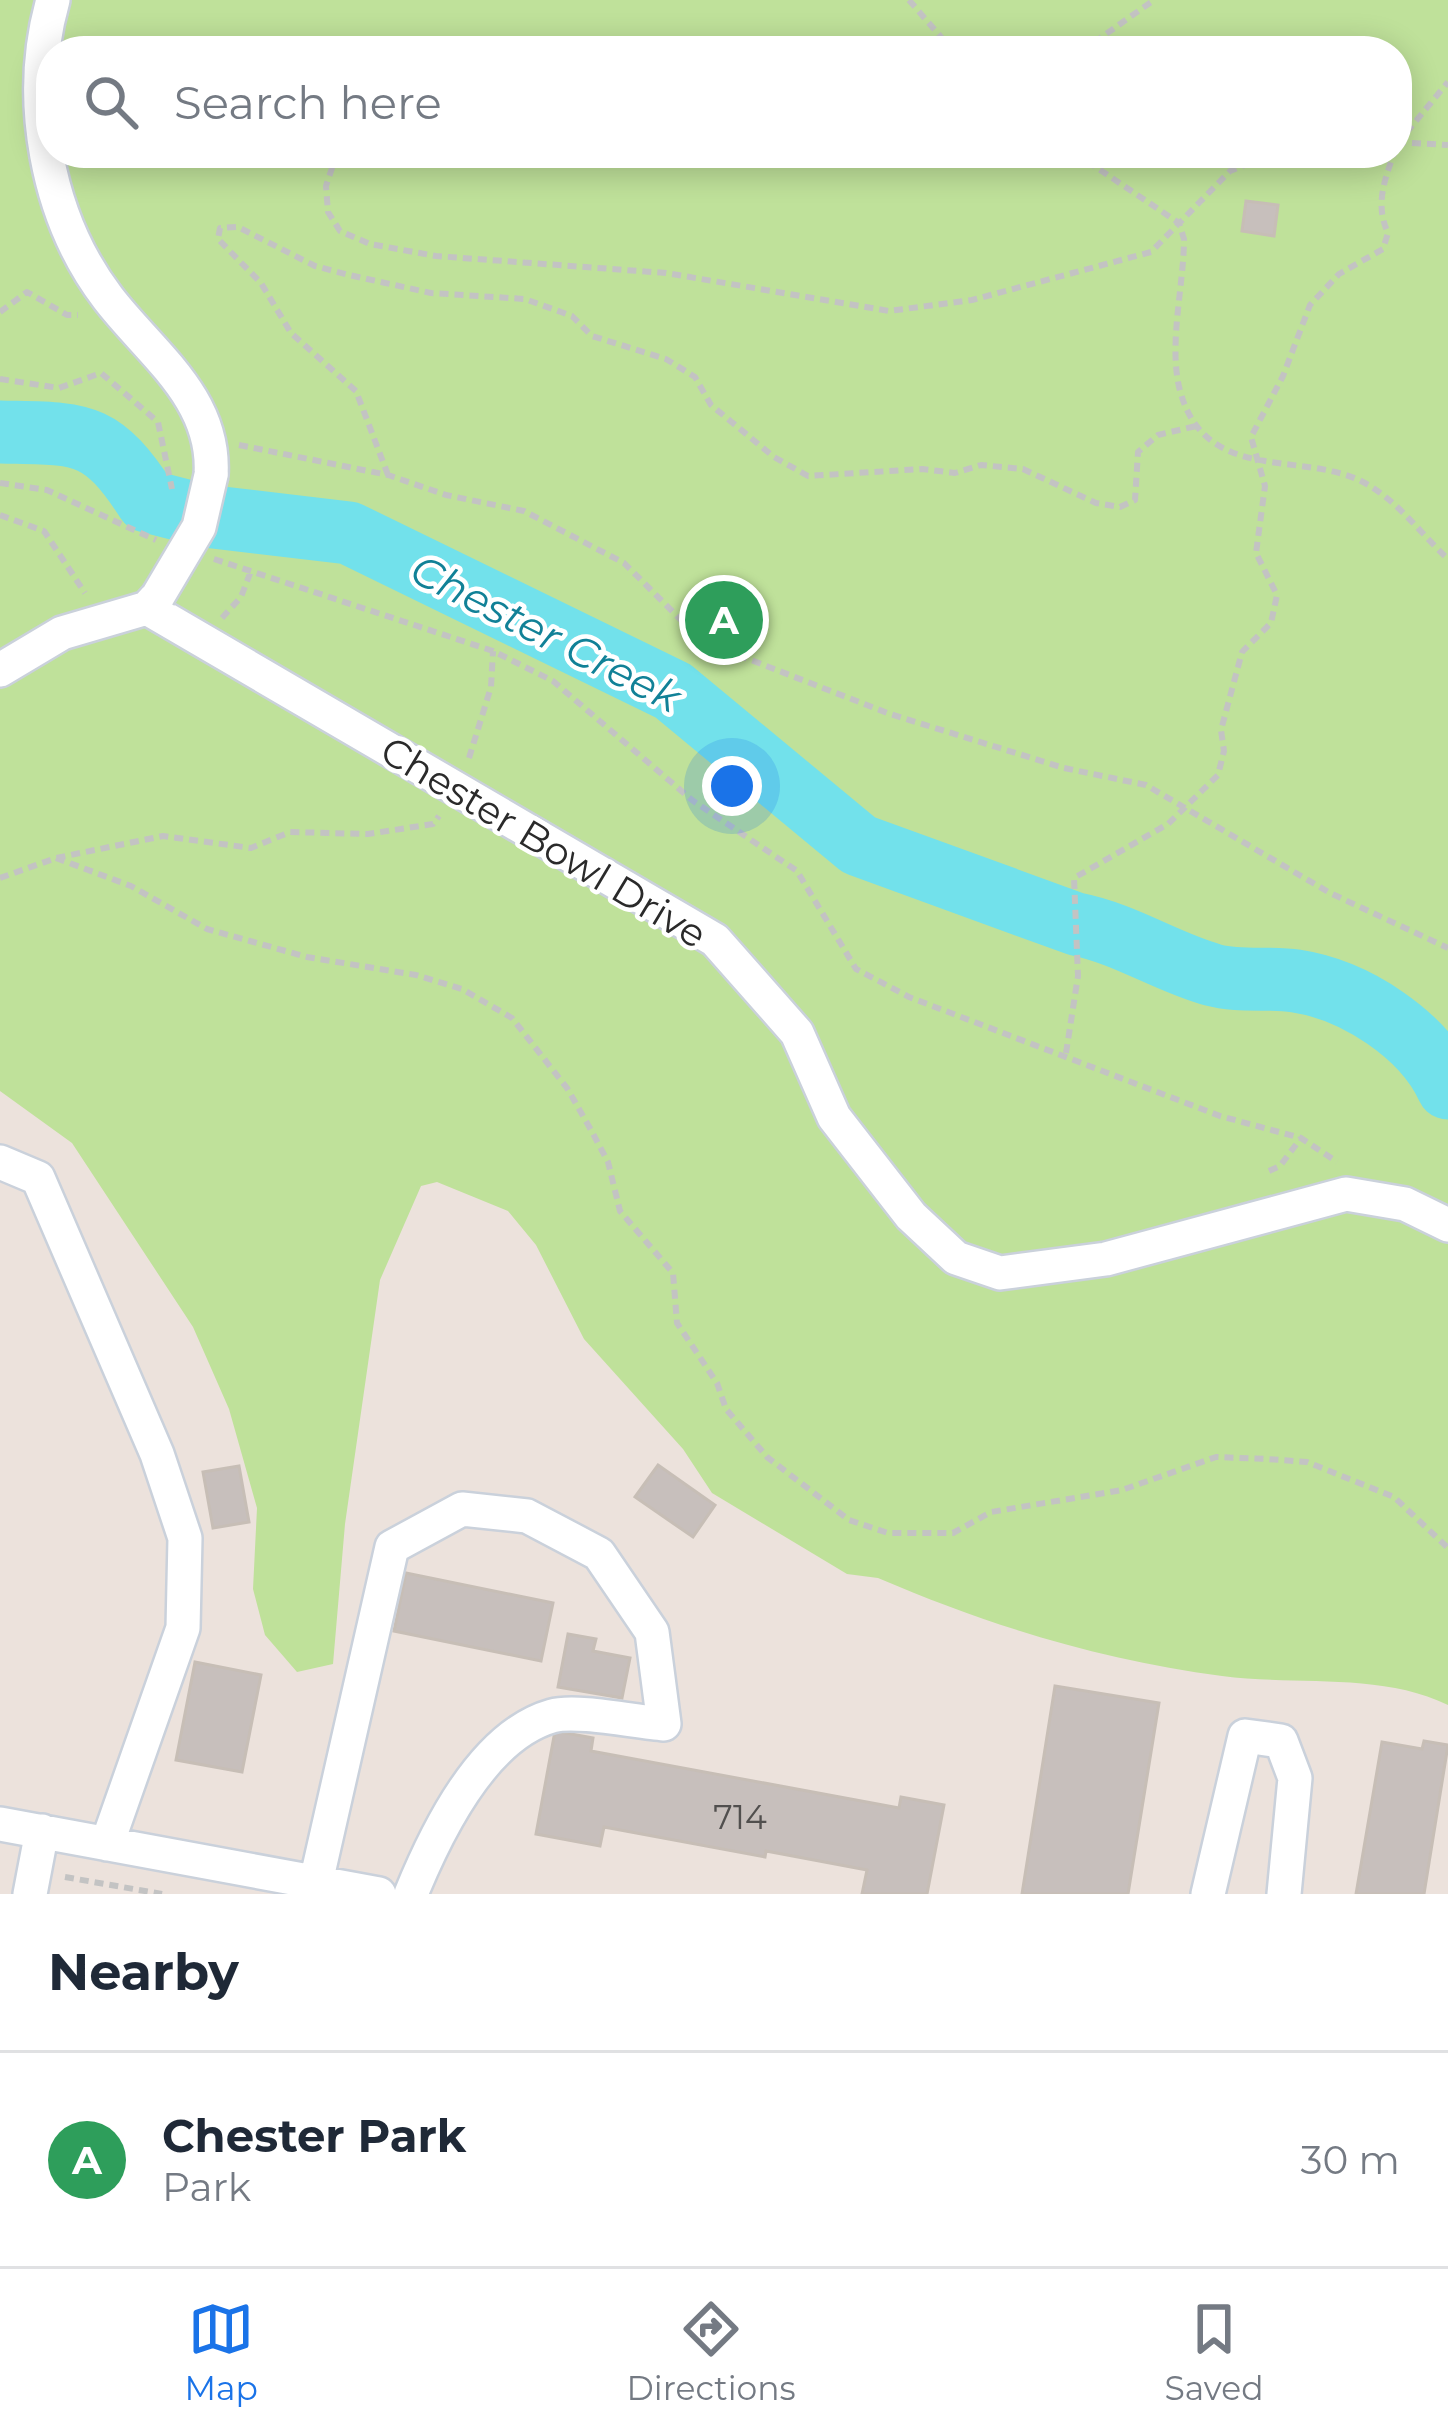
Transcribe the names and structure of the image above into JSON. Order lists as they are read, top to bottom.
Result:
{
  "streets": {
    "street": ["Chester Bowl Drive"]
  },
  "water": ["Chester Creek"],
  "house_numbers": ["714"],
  "page": {
    "search": "Search here",
    "pins": "A",
    "heading": "Nearby",
    "list": [
      {
        "mark": "A",
        "name": "Chester Park",
        "note": "Park",
        "value": "30 m"
      }
    ],
    "nav": ["Map", "Directions", "Saved"]
  }
}
